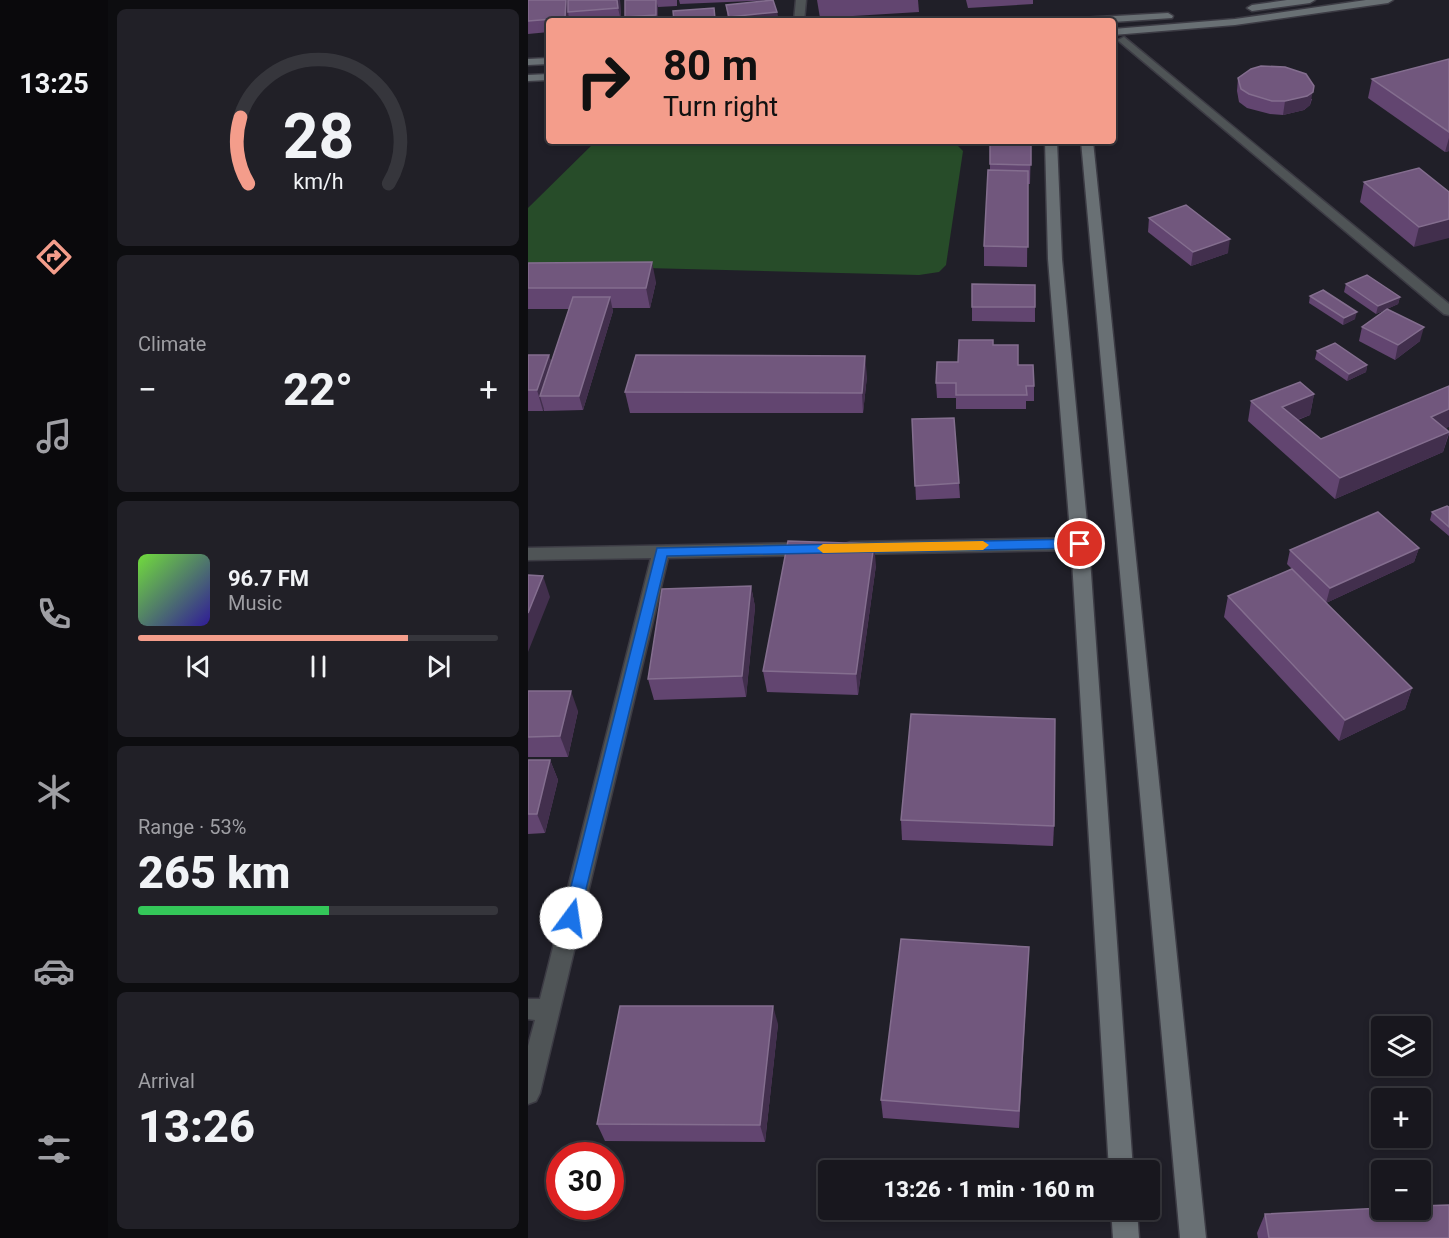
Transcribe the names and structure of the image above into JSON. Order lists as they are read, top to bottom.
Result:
{
  "page": {
    "tabs": "13:25",
    "turn": ["80 m", "Turn right"],
    "tile": [
      "Climate",
      ["Range · 53%", "265 km"],
      ["Arrival", "13:26"]
    ],
    "heat": ["−", "22°", "+"],
    "song": ["96.7 FM", "Music"],
    "map_buttons": ["+", "−"],
    "limit": "30",
    "trip": "13:26 · 1 min · 160 m",
    "gauge": ["28", "km/h"]
  }
}
